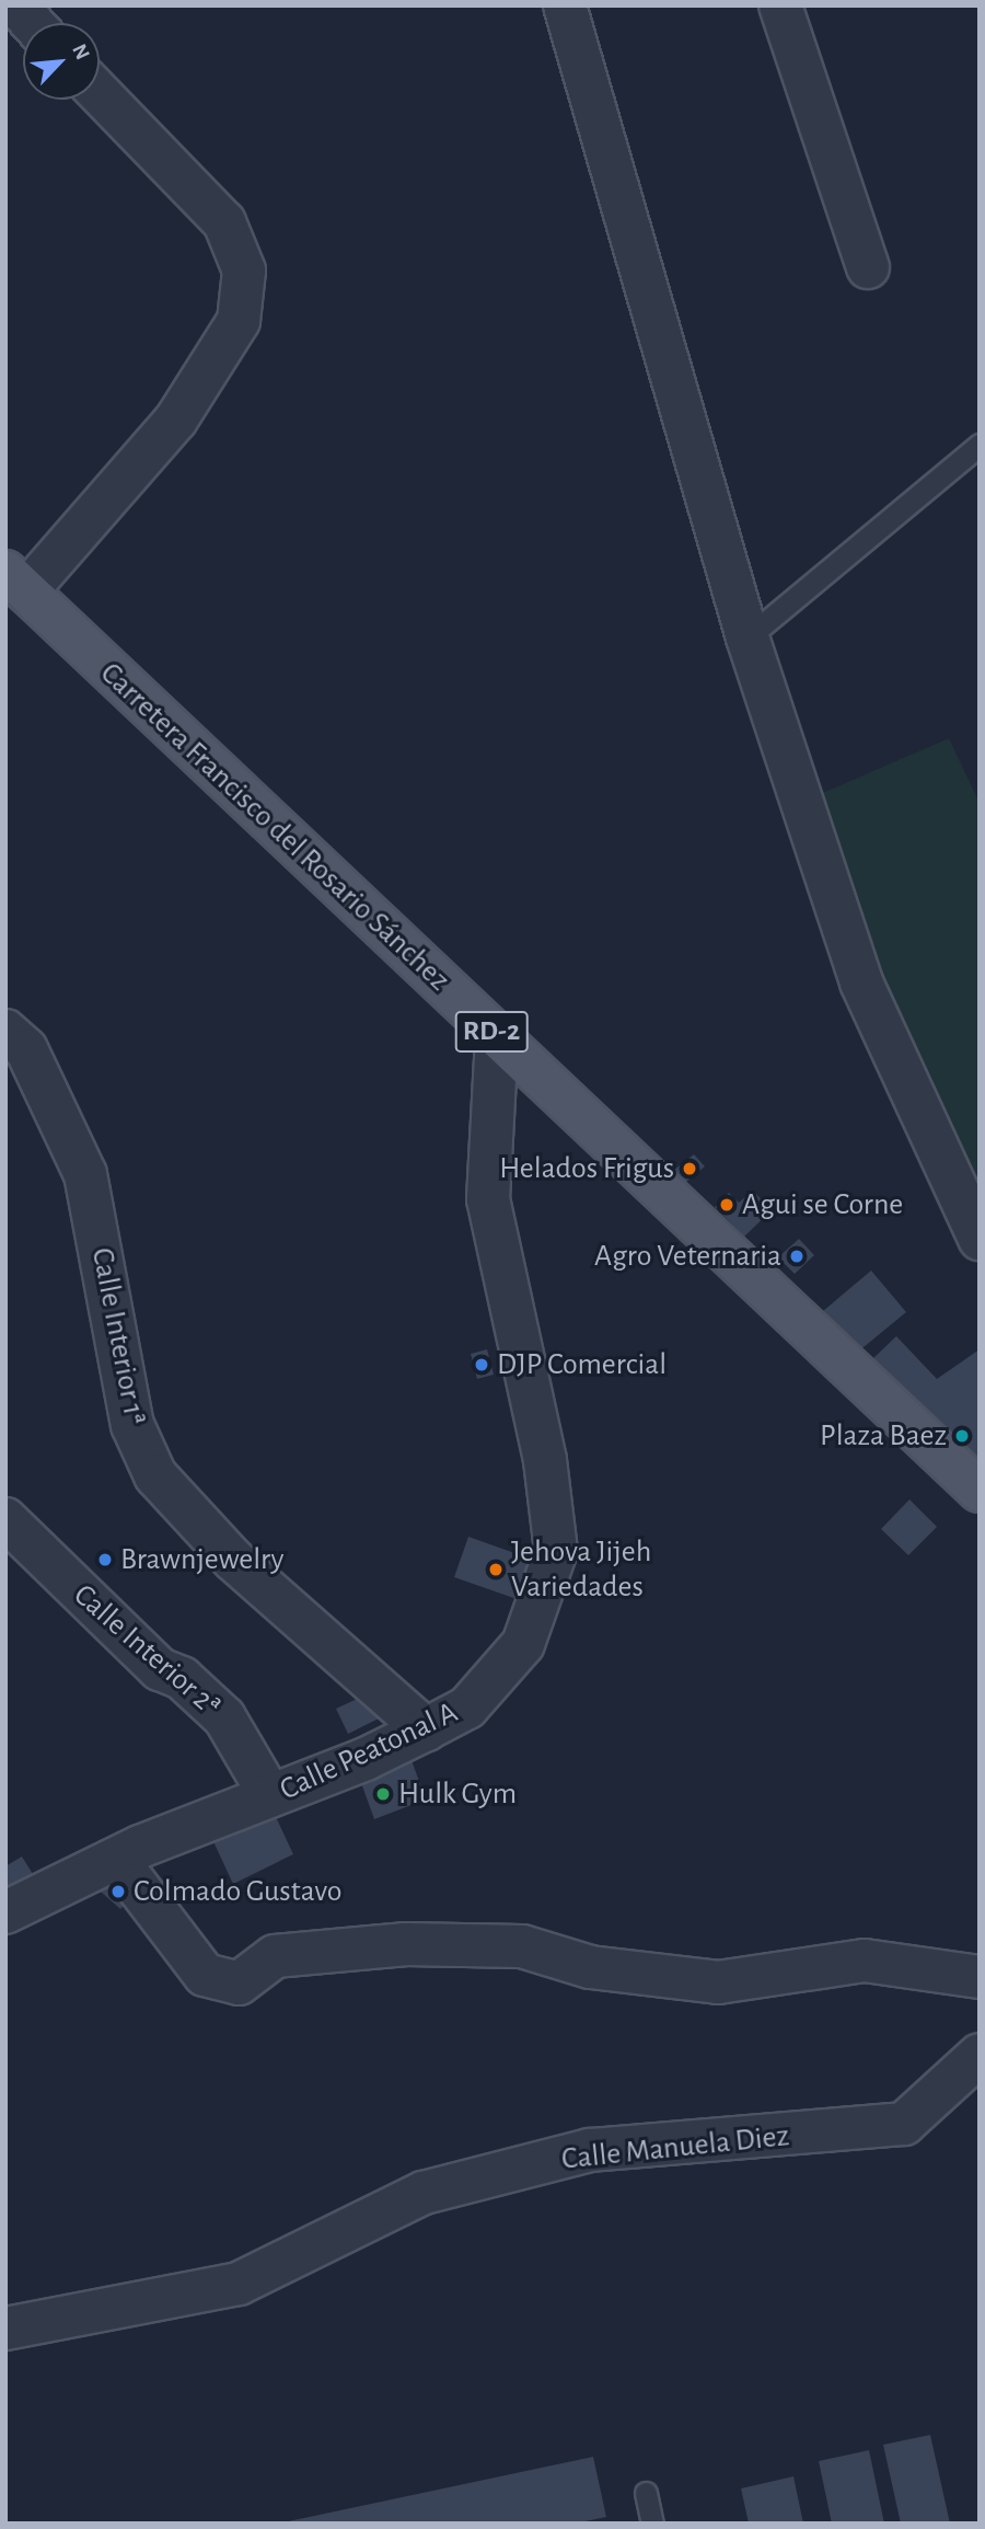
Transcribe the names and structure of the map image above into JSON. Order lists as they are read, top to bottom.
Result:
{
  "streets": {
    "main road": ["Carretera Francisco del Rosario Sánchez", "RD-2"],
    "street": [
      "Calle Interior 1ª",
      "Calle Interior 2ª",
      "Calle Peatonal A",
      "Calle Manuela Diez"
    ]
  },
  "crossings": [
    ["Carretera Francisco del Rosario Sánchez", "Calle Peatonal A"],
    ["Calle Interior 1ª", "Calle Peatonal A"],
    ["Calle Interior 2ª", "Calle Peatonal A"]
  ],
  "places": [
    "Helados Frigus",
    "Agui se Corne",
    "Agro Veternaria",
    "DJP Comercial",
    "Plaza Baez",
    "Brawnjewelry",
    "Jehova Jijeh Variedades",
    "Hulk Gym",
    "Colmado Gustavo"
  ],
  "north": "top right"
}
